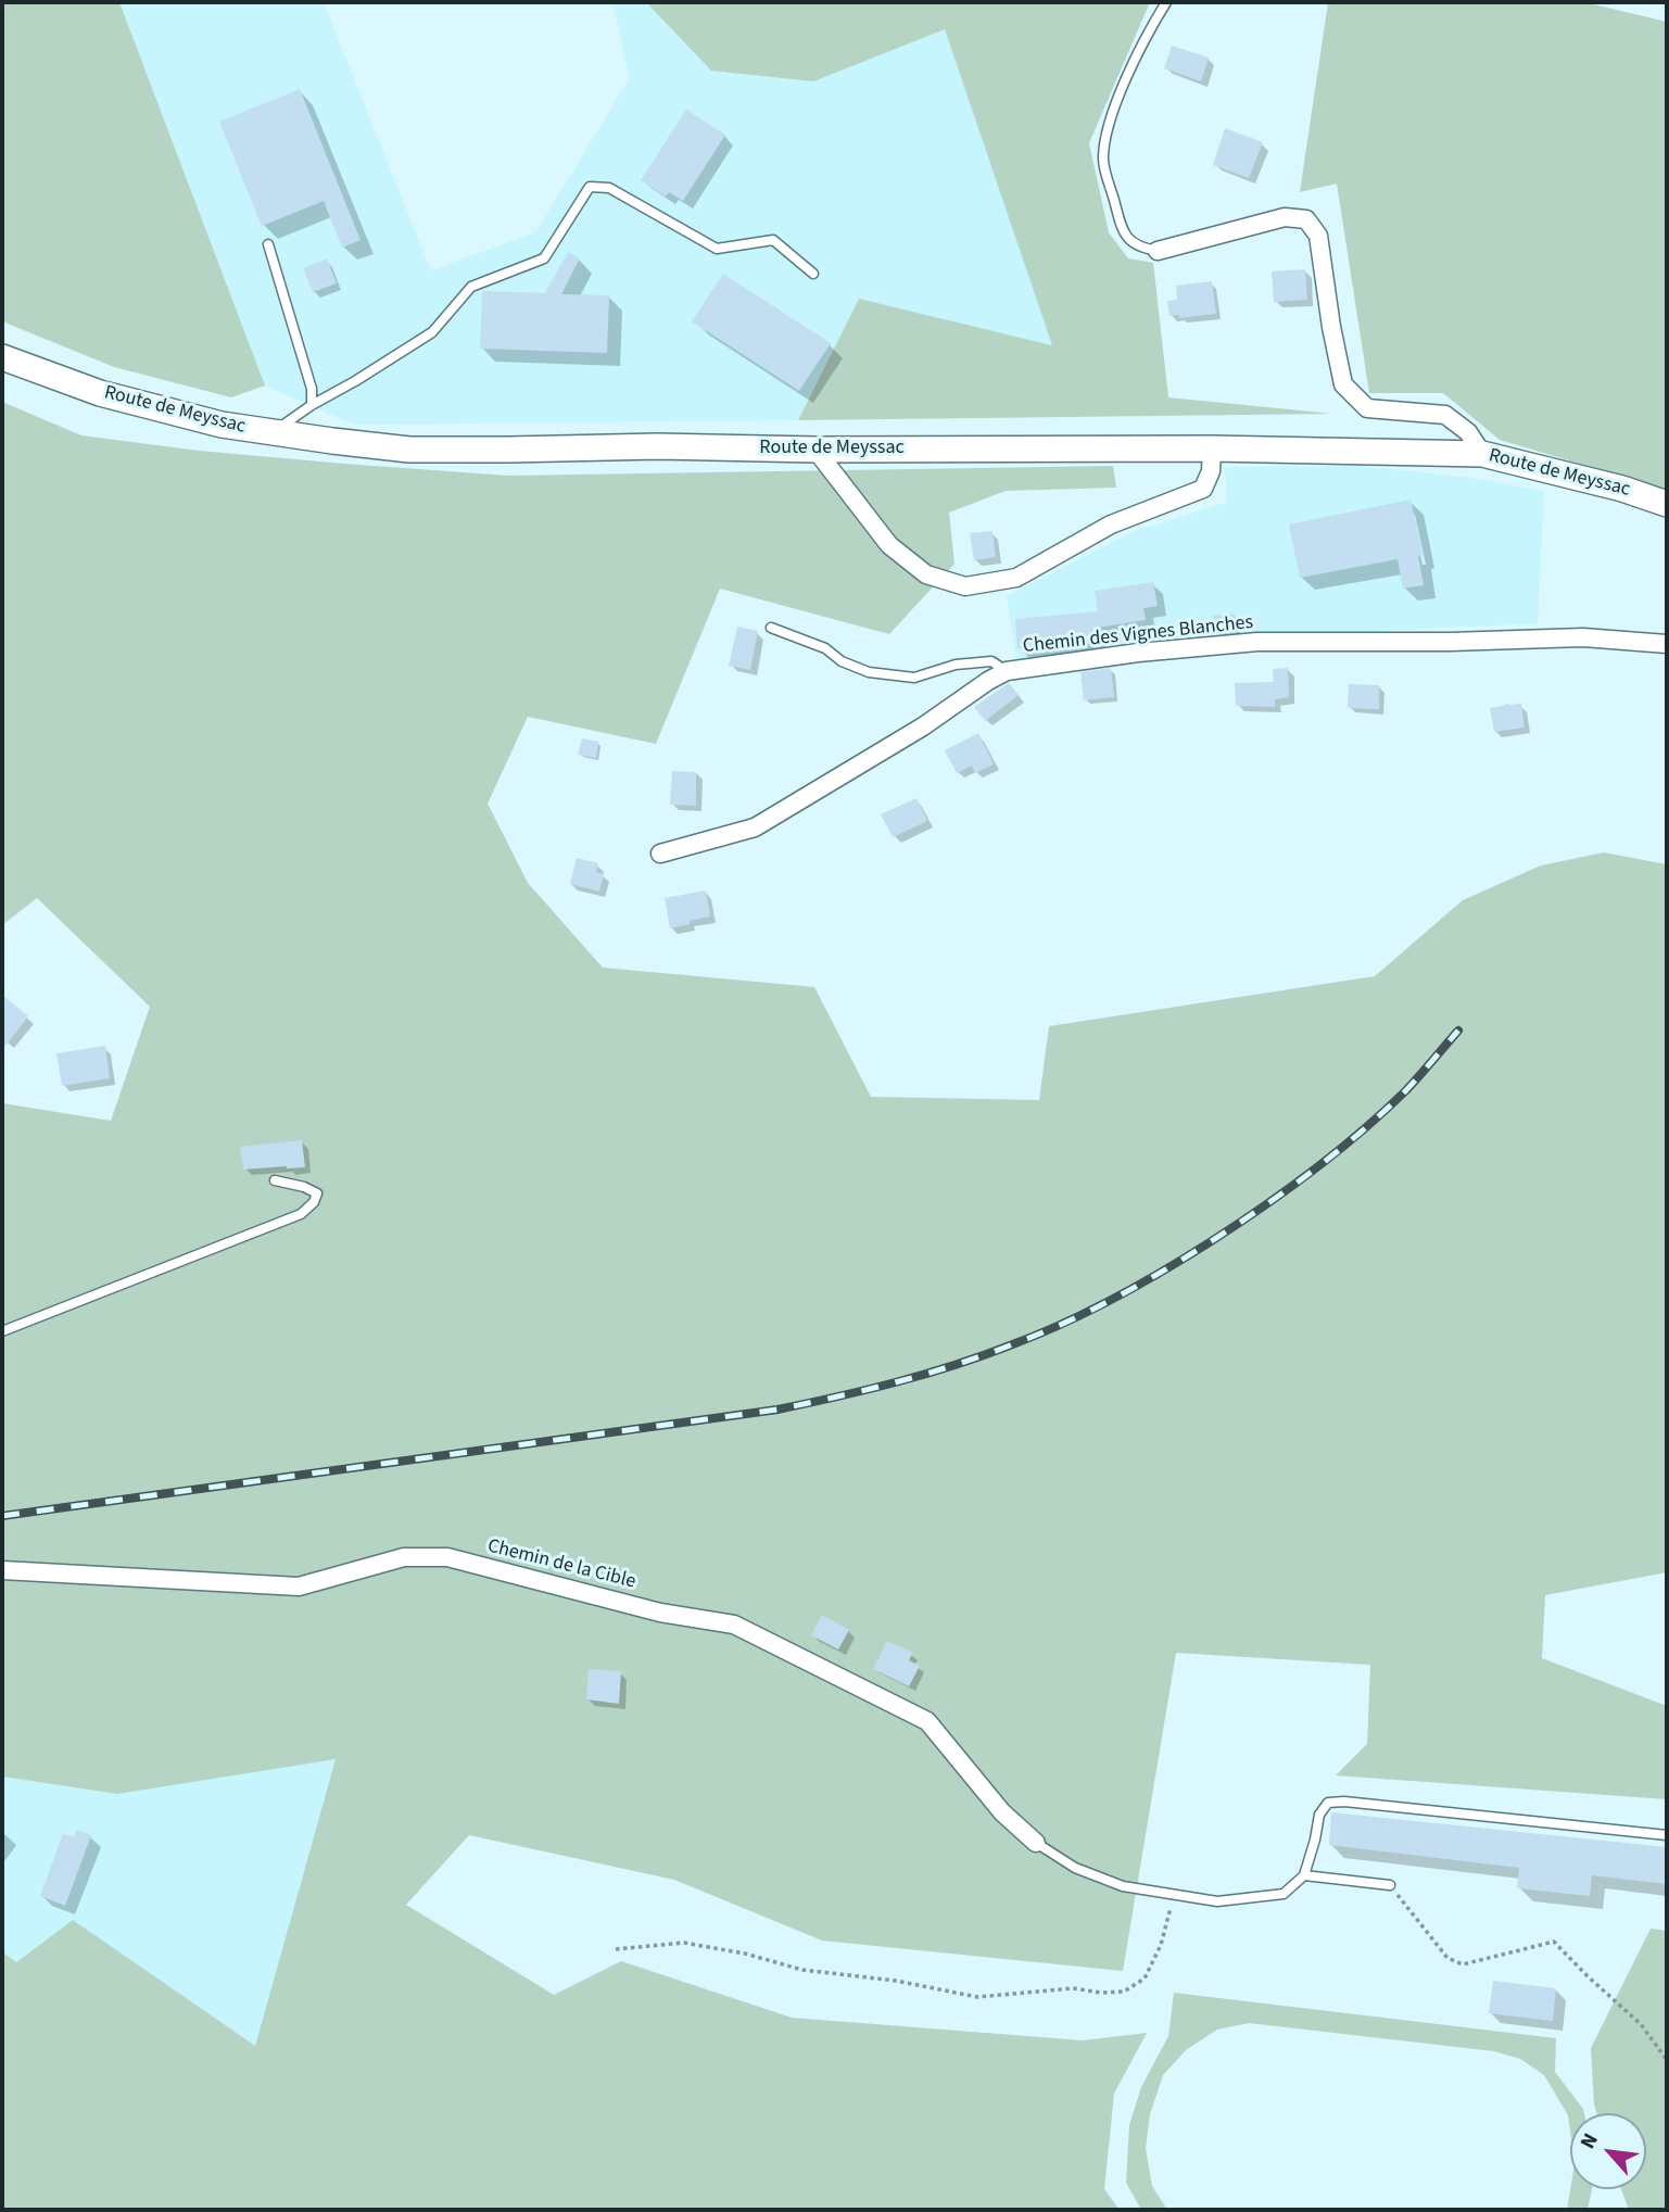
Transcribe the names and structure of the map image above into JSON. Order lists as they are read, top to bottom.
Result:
{
  "streets": {
    "main road": ["Route de Meyssac"],
    "street": ["Chemin des Vignes Blanches", "Chemin de la Cible"]
  },
  "north": "top left"
}
